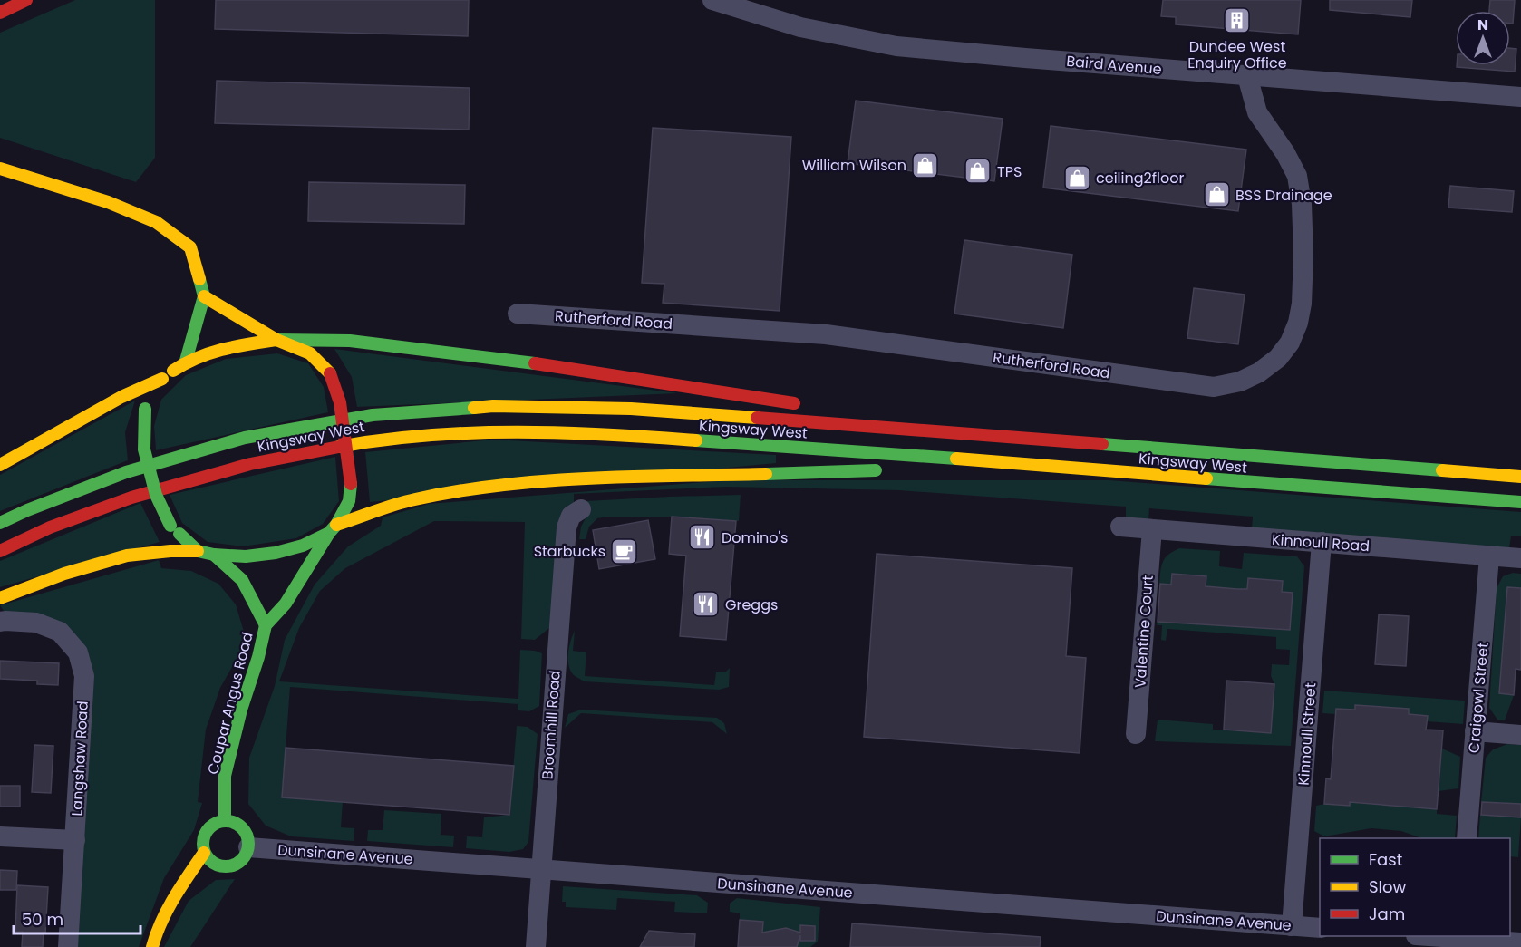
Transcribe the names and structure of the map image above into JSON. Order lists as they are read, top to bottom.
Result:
{
  "streets": {
    "main road": ["Kingsway West", "Coupar Angus Road"],
    "street": [
      "Baird Avenue",
      "Rutherford Road",
      "Kinnoull Road",
      "Valentine Court",
      "Craigowl Street",
      "Broomhill Road",
      "Kinnoull Street",
      "Langshaw Road",
      "Dunsinane Avenue"
    ]
  },
  "crossings": [
    ["Baird Avenue", "Rutherford Road"],
    ["Kinnoull Road", "Valentine Court"],
    ["Kinnoull Road", "Craigowl Street"],
    ["Kinnoull Road", "Kinnoull Street"],
    ["Coupar Angus Road", "Dunsinane Avenue"],
    ["Broomhill Road", "Dunsinane Avenue"],
    ["Kinnoull Street", "Dunsinane Avenue"]
  ],
  "places": {
    "building": ["Dundee West Enquiry Office"],
    "shop": [
      "William Wilson",
      "TPS",
      "ceiling2floor",
      "BSS Drainage"
    ],
    "restaurant": ["Domino's", "Greggs"],
    "cafe": ["Starbucks"]
  },
  "legend": ["Fast", "Slow", "Jam"],
  "scale_bar": "50 m",
  "north": "top"
}
